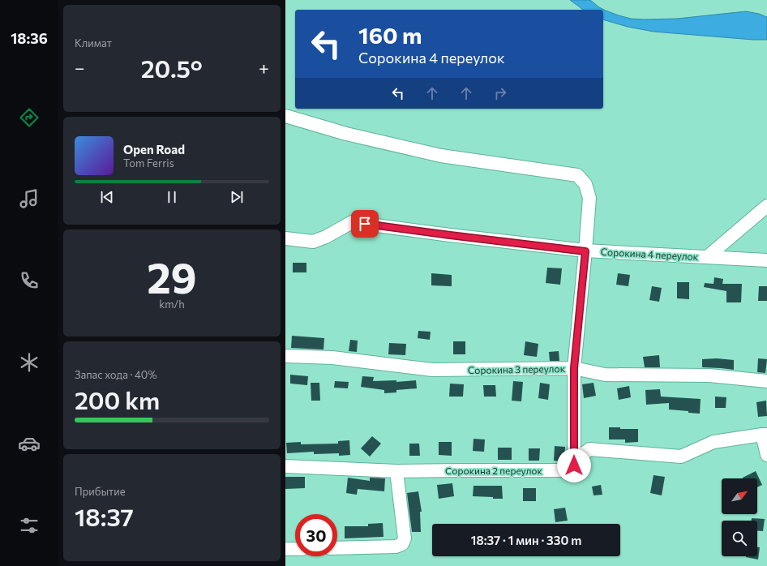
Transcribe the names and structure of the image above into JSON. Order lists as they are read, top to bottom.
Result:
{
  "streets": {
    "street": ["Сорокина 4 переулок", "Сорокина 3 переулок", "Сорокина 2 переулок"]
  },
  "north": "top right",
  "page": {
    "tabs": "18:36",
    "tile": [
      "Климат",
      ["29", "km/h"],
      ["Запас хода · 40%", "200 km"],
      ["Прибытие", "18:37"]
    ],
    "turn": ["160 m", "Сорокина 4 переулок"],
    "heat": ["−", "20.5°", "+"],
    "song": ["Open Road", "Tom Ferris"],
    "limit": "30",
    "trip": "18:37 · 1 мин · 330 m"
  }
}
